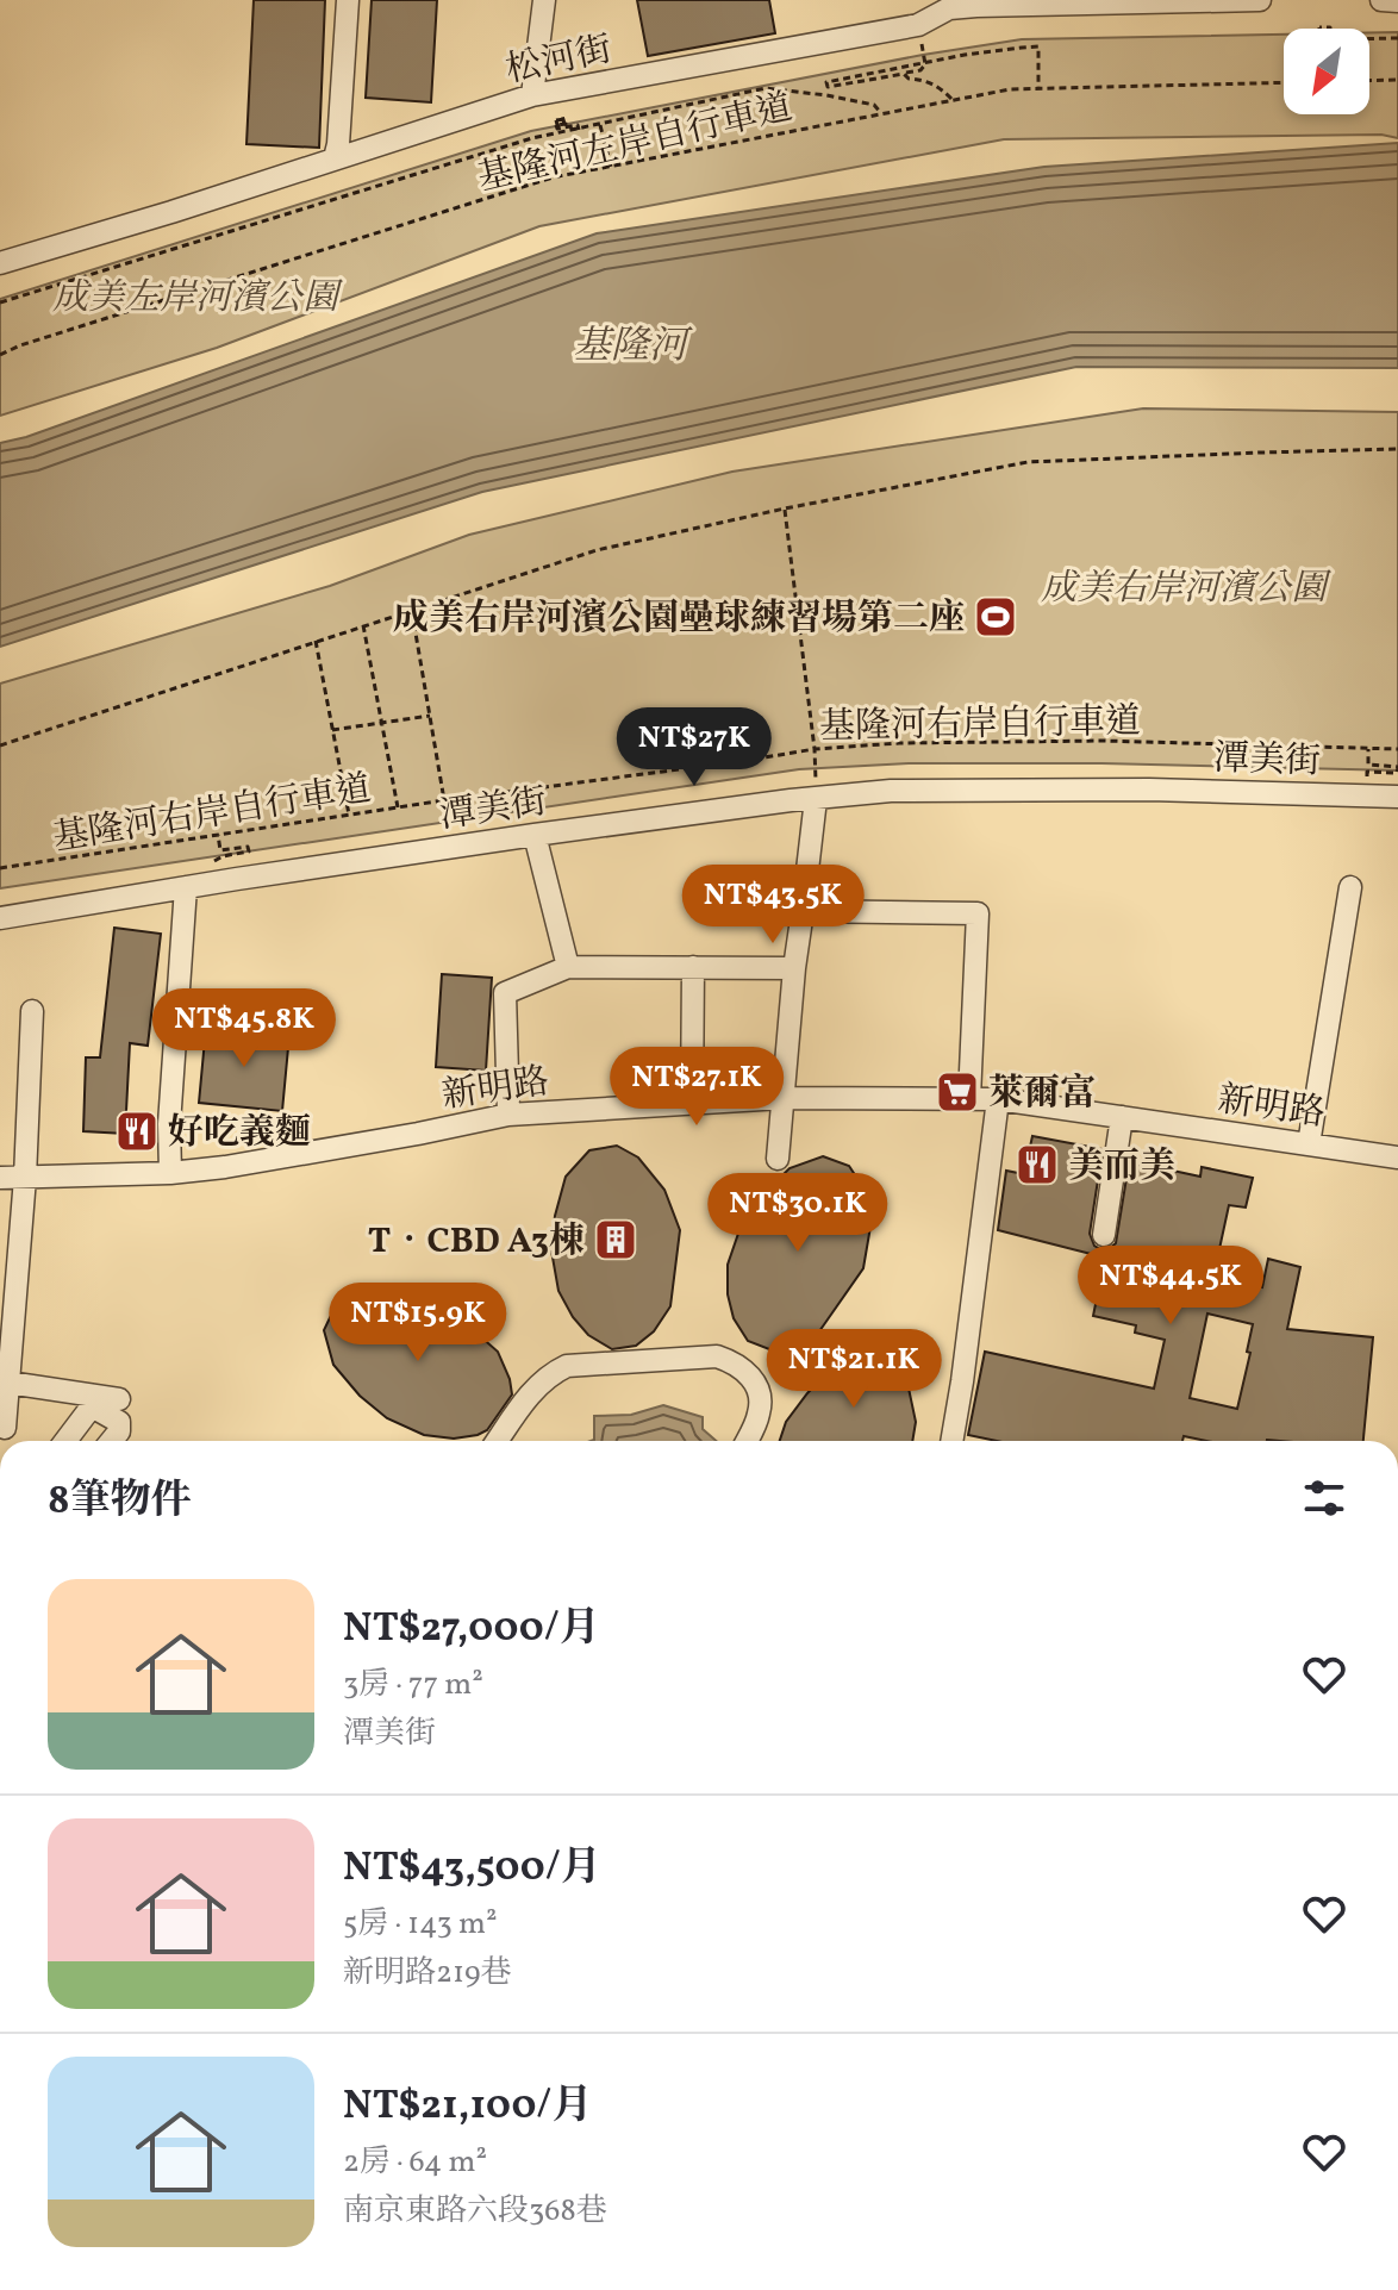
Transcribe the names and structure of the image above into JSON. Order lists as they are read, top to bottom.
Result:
{
  "streets": {
    "street": ["松河街", "潭美街", "新明路"],
    "path": ["基隆河左岸自行車道", "基隆河右岸自行車道"]
  },
  "water": ["基隆河"],
  "parks": ["成美左岸河濱公園", "成美右岸河濱公園"],
  "places": {
    "sports": ["成美右岸河濱公園壘球練習場第二座"],
    "supermarket": ["萊爾富"],
    "restaurant": ["好吃義麵", "美而美"],
    "building": ["T．CBD A3棟"]
  },
  "north": "bottom left",
  "page": {
    "price": [
      "NT$27K",
      "NT$43.5K",
      "NT$45.8K",
      "NT$27.1K",
      "NT$30.1K",
      "NT$44.5K",
      "NT$15.9K",
      "NT$21.1K"
    ],
    "heading": "8筆物件",
    "list": [
      {
        "name": "NT$27,000/月",
        "note": "3房 · 77 m² · 潭美街"
      },
      {
        "name": "NT$43,500/月",
        "note": "5房 · 143 m² · 新明路219巷"
      },
      {
        "name": "NT$21,100/月",
        "note": "2房 · 64 m² · 南京東路六段368巷"
      }
    ]
  }
}
